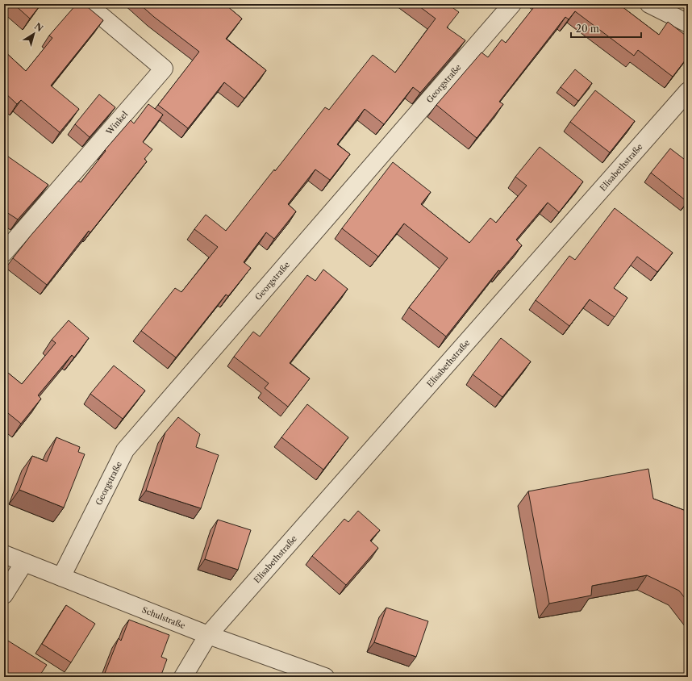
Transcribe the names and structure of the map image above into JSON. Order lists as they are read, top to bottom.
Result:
{
  "streets": {
    "street": [
      "Georgstraße",
      "Winkel",
      "Elisabethstraße",
      "Schulstraße"
    ]
  },
  "crossings": [
    ["Georgstraße", "Schulstraße"],
    ["Elisabethstraße", "Schulstraße"]
  ],
  "scale_bar": "20 m",
  "north": "top right"
}
